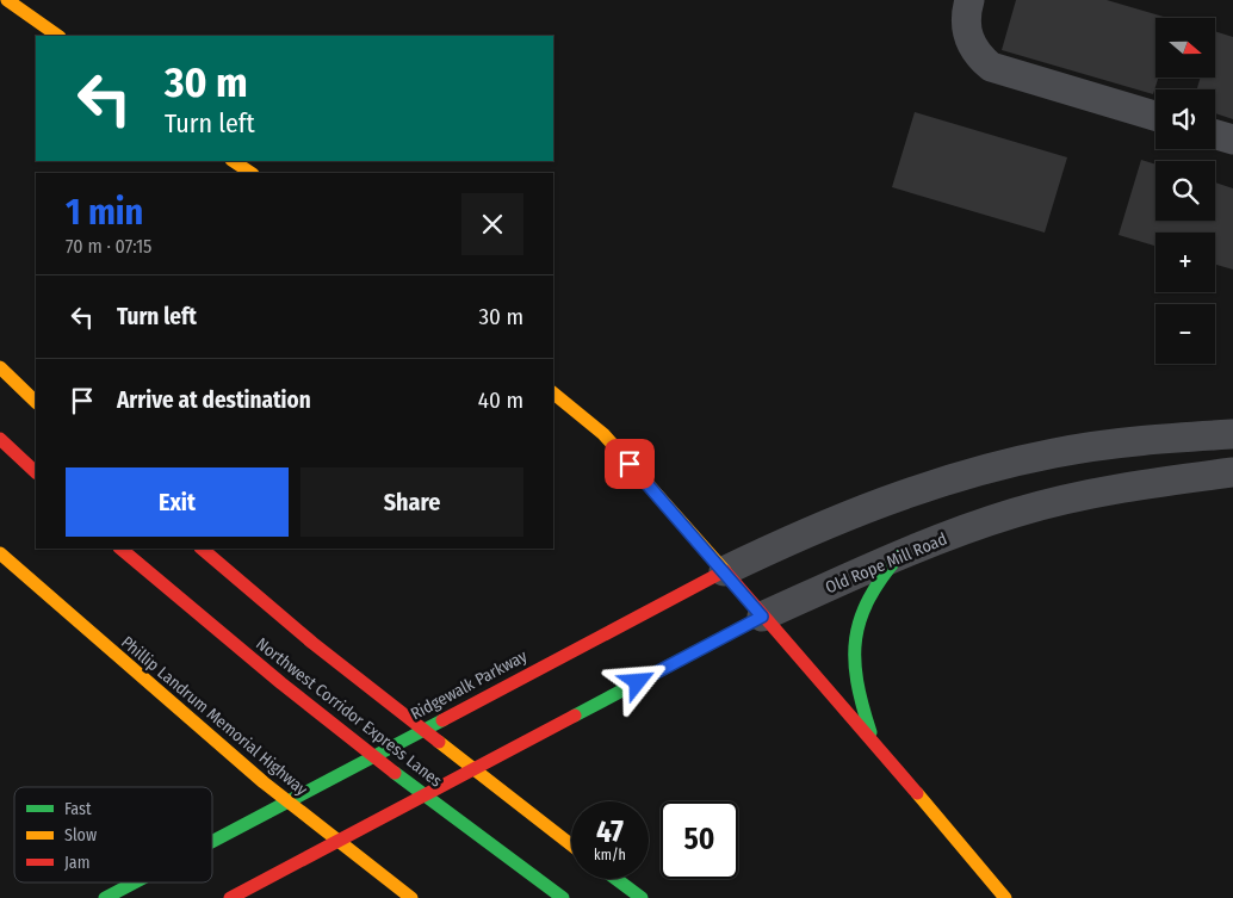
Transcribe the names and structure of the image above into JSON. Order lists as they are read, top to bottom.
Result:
{
  "streets": {
    "main road": [
      "Old Rope Mill Road",
      "Ridgewalk Parkway",
      "Northwest Corridor Express Lanes",
      "Phillip Landrum Memorial Highway"
    ]
  },
  "legend": ["Fast", "Slow", "Jam"],
  "north": "right",
  "page": {
    "map_buttons": ["+", "−"],
    "turn": ["30 m", "Turn left"],
    "heading": ["1 min", "70 m · 07:15"],
    "list": [
      {
        "name": "Turn left",
        "value": "30 m"
      },
      {
        "name": "Arrive at destination",
        "value": "40 m"
      }
    ],
    "buttons": ["Exit", "Share"],
    "speed": "47 km/h",
    "limit": "50"
  }
}
